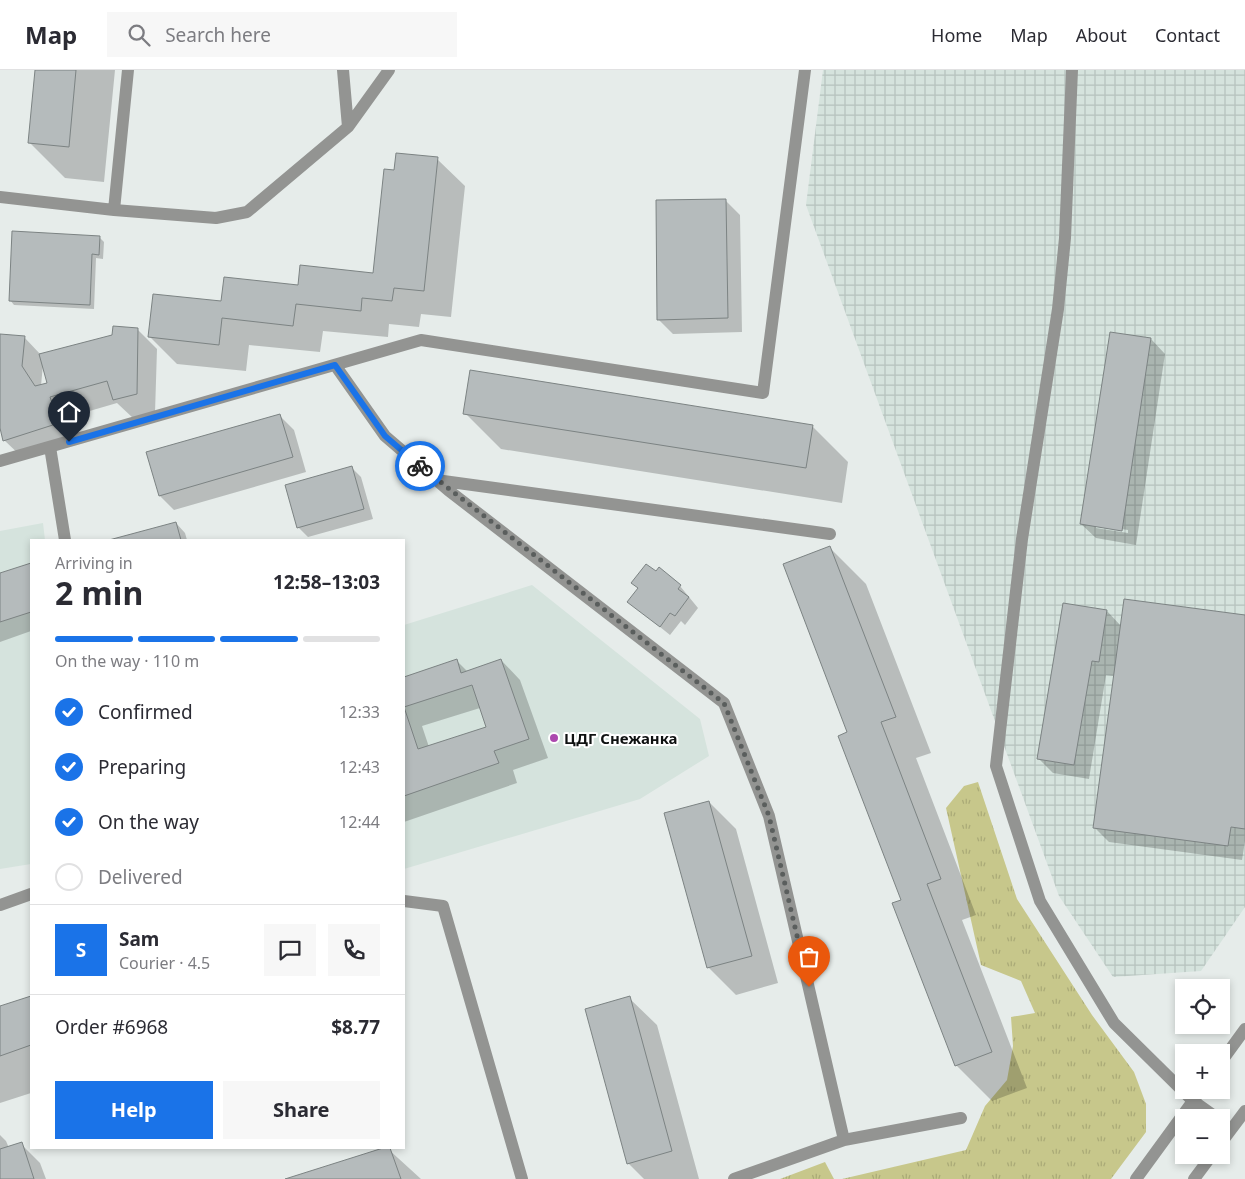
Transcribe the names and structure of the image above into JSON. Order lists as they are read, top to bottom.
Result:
{
  "places": ["ЦДГ Снежанка"],
  "page": {
    "header": "Map",
    "search": "Search here",
    "nav": [
      "Home",
      "Map",
      "About",
      "Contact"
    ],
    "heading": ["2 min", "Arriving in", "12:58–13:03"],
    "panel": [
      "Sam",
      "Courier · 4.5",
      "Order #6968",
      "$8.77"
    ],
    "bar": "On the way · 110 m",
    "list": [
      ["Confirmed", "12:33"],
      ["Preparing", "12:43"],
      ["On the way", "12:44"],
      "Delivered"
    ],
    "round": "S",
    "map_buttons": ["+", "−"],
    "buttons": ["Help", "Share"]
  }
}
